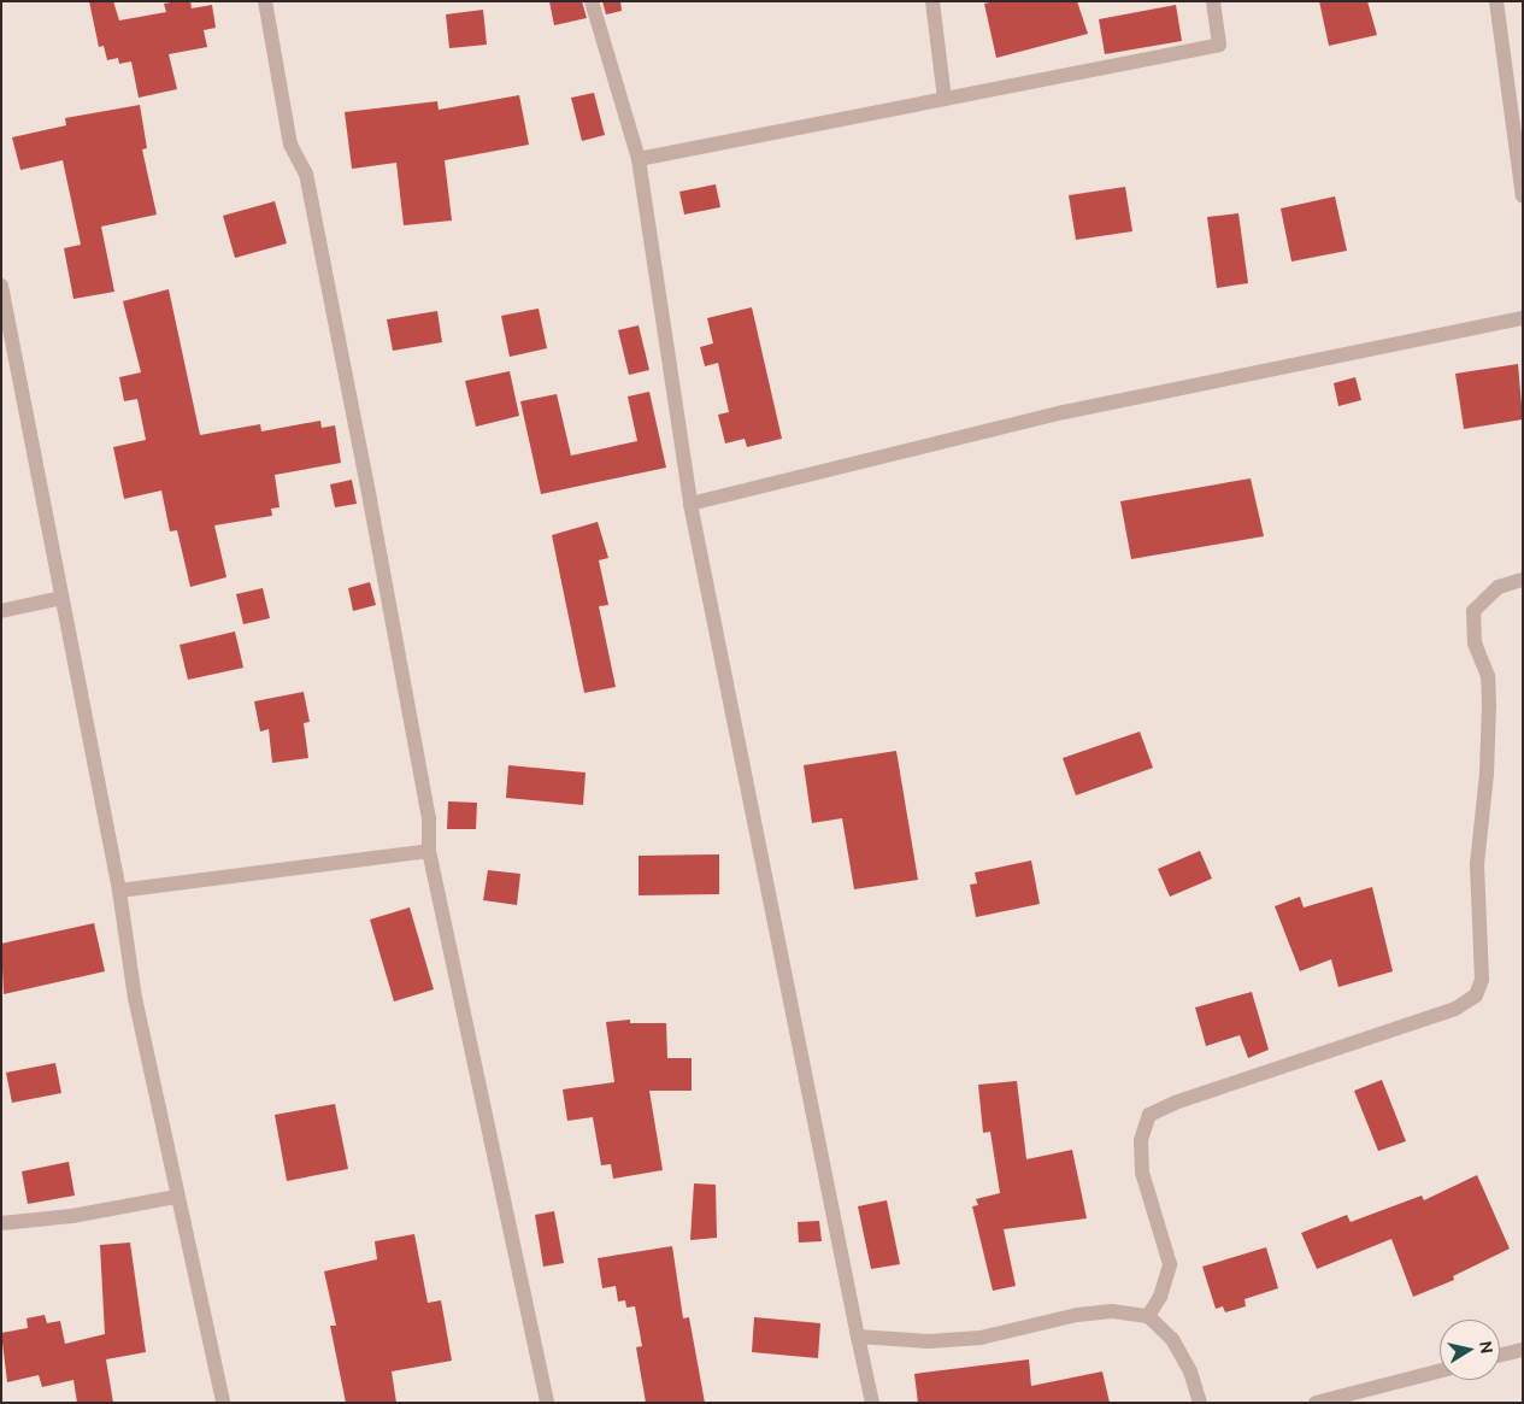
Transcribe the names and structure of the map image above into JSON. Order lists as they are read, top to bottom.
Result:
{
  "north": "right"
}
